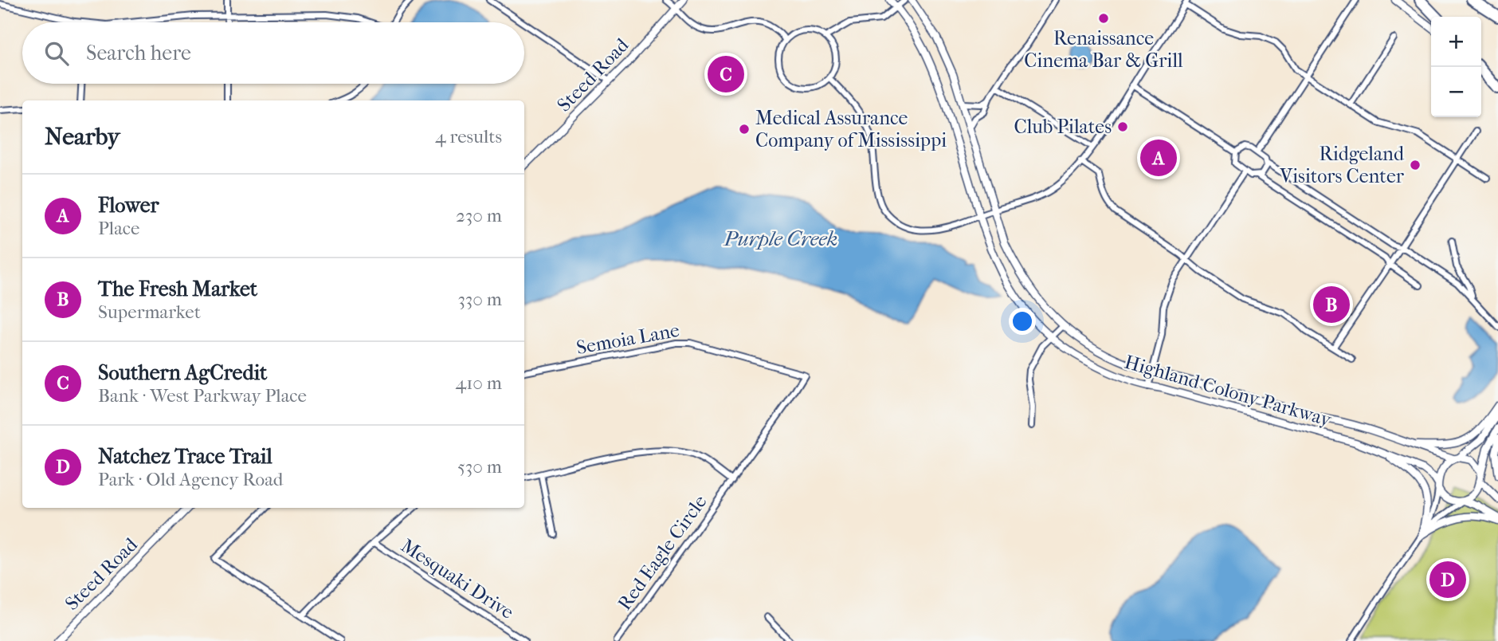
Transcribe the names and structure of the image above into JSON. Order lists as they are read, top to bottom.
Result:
{
  "streets": {
    "street": [
      "Steed Road",
      "Semoia Lane",
      "Highland Colony Parkway",
      "Red Eagle Circle",
      "Mesquaki Drive"
    ]
  },
  "crossings": [
    ["Semoia Lane", "Red Eagle Circle"]
  ],
  "water": ["Purple Creek"],
  "places": [
    "Renaissance Cinema Bar & Grill",
    "Club Pilates",
    "Medical Assurance Company of Mississippi",
    "Ridgeland Visitors Center"
  ],
  "page": {
    "map_buttons": ["+", "−"],
    "search": "Search here",
    "pins": [
      "C",
      "A",
      "B",
      "D"
    ],
    "heading": ["Nearby", "4 results"],
    "list": [
      {
        "mark": "A",
        "name": "Flower",
        "note": "Place",
        "value": "230 m"
      },
      {
        "mark": "B",
        "name": "The Fresh Market",
        "note": "Supermarket",
        "value": "330 m"
      },
      {
        "mark": "C",
        "name": "Southern AgCredit",
        "note": "Bank · West Parkway Place",
        "value": "410 m"
      },
      {
        "mark": "D",
        "name": "Natchez Trace Trail",
        "note": "Park · Old Agency Road",
        "value": "530 m"
      }
    ]
  }
}
